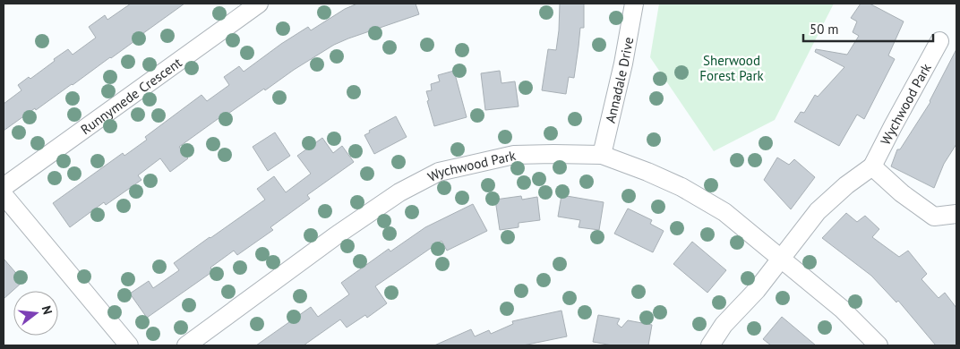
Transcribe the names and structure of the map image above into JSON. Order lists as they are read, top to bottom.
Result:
{
  "streets": {
    "street": ["Annadale Drive", "Runnymede Crescent", "Wychwood Park"]
  },
  "crossings": [
    ["Annadale Drive", "Wychwood Park"]
  ],
  "parks": ["Sherwood Forest Park"],
  "scale_bar": "50 m",
  "north": "right"
}
